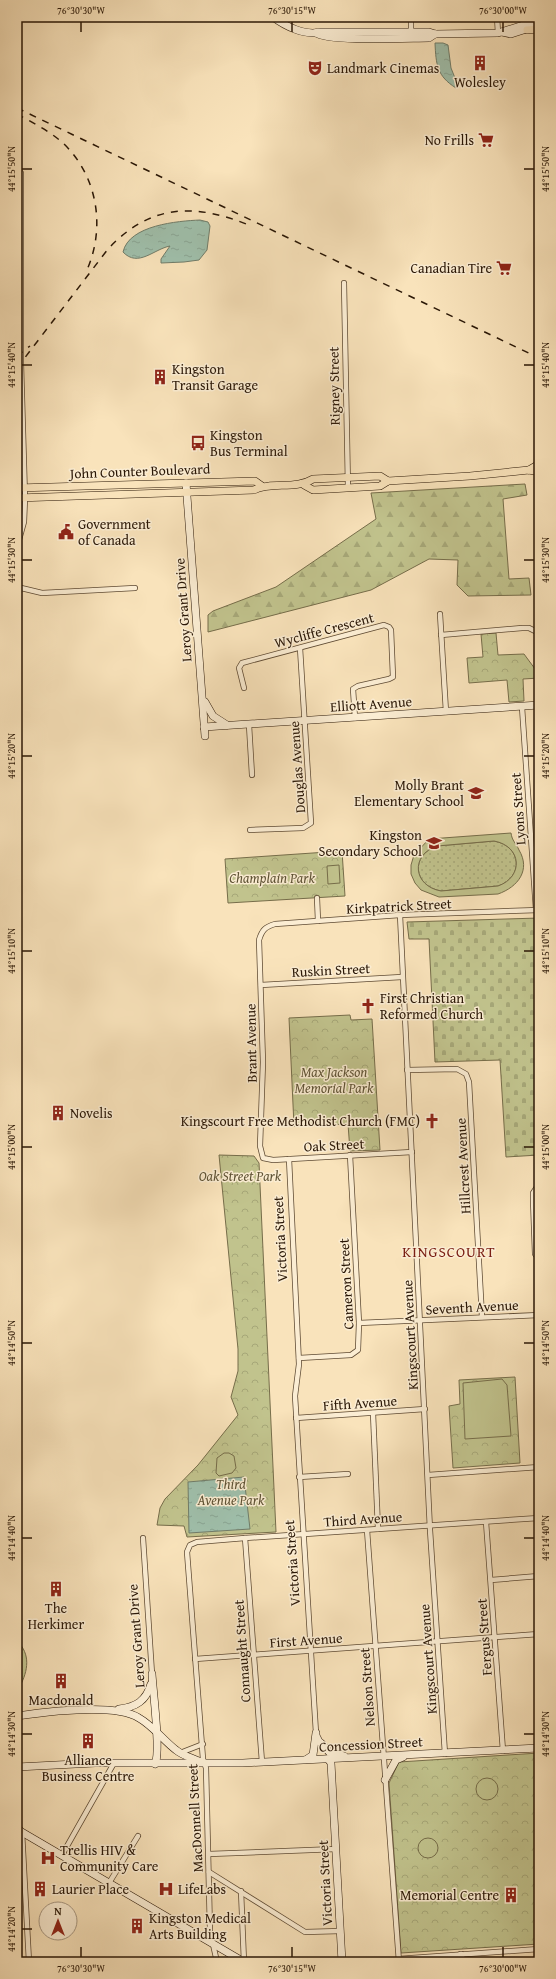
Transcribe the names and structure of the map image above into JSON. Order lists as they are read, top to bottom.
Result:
{
  "streets": {
    "main road": ["John Counter Boulevard"],
    "street": [
      "Rigney Street",
      "Leroy Grant Drive",
      "Wycliffe Crescent",
      "Elliott Avenue",
      "Douglas Avenue",
      "Lyons Street",
      "Kirkpatrick Street",
      "Ruskin Street",
      "Brant Avenue",
      "Oak Street",
      "Hillcrest Avenue",
      "Victoria Street",
      "Cameron Street",
      "Seventh Avenue",
      "Kingscourt Avenue",
      "Fifth Avenue",
      "Third Avenue",
      "Fergus Street",
      "First Avenue",
      "Connaught Street",
      "Nelson Street",
      "Concession Street",
      "MacDonnell Street"
    ]
  },
  "crossings": [
    ["Rigney Street", "John Counter Boulevard"],
    ["John Counter Boulevard", "Leroy Grant Drive"],
    ["Leroy Grant Drive", "Elliott Avenue"],
    ["Leroy Grant Drive", "Concession Street"],
    ["Wycliffe Crescent", "Elliott Avenue"],
    ["Wycliffe Crescent", "Douglas Avenue"],
    ["Elliott Avenue", "Douglas Avenue"],
    ["Elliott Avenue", "Lyons Street"],
    ["Lyons Street", "Kirkpatrick Street"],
    ["Kirkpatrick Street", "Brant Avenue"],
    ["Kirkpatrick Street", "Kingscourt Avenue"],
    ["Ruskin Street", "Brant Avenue"],
    ["Ruskin Street", "Kingscourt Avenue"],
    ["Brant Avenue", "Oak Street"],
    ["Oak Street", "Victoria Street"],
    ["Oak Street", "Cameron Street"],
    ["Oak Street", "Kingscourt Avenue"],
    ["Hillcrest Avenue", "Seventh Avenue"],
    ["Hillcrest Avenue", "Kingscourt Avenue"],
    ["Victoria Street", "Cameron Street"],
    ["Victoria Street", "Fifth Avenue"],
    ["Victoria Street", "Third Avenue"],
    ["Victoria Street", "First Avenue"],
    ["Victoria Street", "Concession Street"],
    ["Cameron Street", "Seventh Avenue"],
    ["Seventh Avenue", "Kingscourt Avenue"],
    ["Kingscourt Avenue", "Fifth Avenue"],
    ["Kingscourt Avenue", "Third Avenue"],
    ["Kingscourt Avenue", "First Avenue"],
    ["Kingscourt Avenue", "Concession Street"],
    ["Third Avenue", "Fergus Street"],
    ["Third Avenue", "Connaught Street"],
    ["Third Avenue", "Nelson Street"],
    ["Third Avenue", "MacDonnell Street"],
    ["Fergus Street", "First Avenue"],
    ["Fergus Street", "Concession Street"],
    ["First Avenue", "Connaught Street"],
    ["First Avenue", "Nelson Street"],
    ["First Avenue", "MacDonnell Street"],
    ["Connaught Street", "Concession Street"],
    ["Nelson Street", "Concession Street"],
    ["Concession Street", "MacDonnell Street"]
  ],
  "districts": ["KINGSCOURT"],
  "parks": [
    "Champlain Park",
    "Max Jackson Memorial Park",
    "Oak Street Park",
    "Third Avenue Park"
  ],
  "places": {
    "building": [
      "Wolesley",
      "Kingston Transit Garage",
      "Novelis",
      "The Herkimer",
      "Macdonald",
      "Alliance Business Centre",
      "Laurier Place",
      "Memorial Centre",
      "Kingston Medical Arts Building"
    ],
    "theatre": ["Landmark Cinemas"],
    "supermarket": ["No Frills", "Canadian Tire"],
    "bus stop": ["Kingston Bus Terminal"],
    "public building": ["Government of Canada"],
    "school or university": ["Molly Brant Elementary School", "Kingston Secondary School"],
    "church": ["First Christian Reformed Church", "Kingscourt Free Methodist Church (FMC)"],
    "hospital": ["Trellis HIV & Community Care", "LifeLabs"]
  },
  "north": "top",
  "coordinates": [
    "76°30'30\"W",
    "76°30'15\"W",
    "76°30'00\"W",
    "44°15'50\"N",
    "44°15'40\"N",
    "44°15'30\"N",
    "44°15'20\"N",
    "44°15'10\"N",
    "44°15'00\"N",
    "44°14'50\"N",
    "44°14'40\"N",
    "44°14'30\"N",
    "44°14'20\"N"
  ]
}
